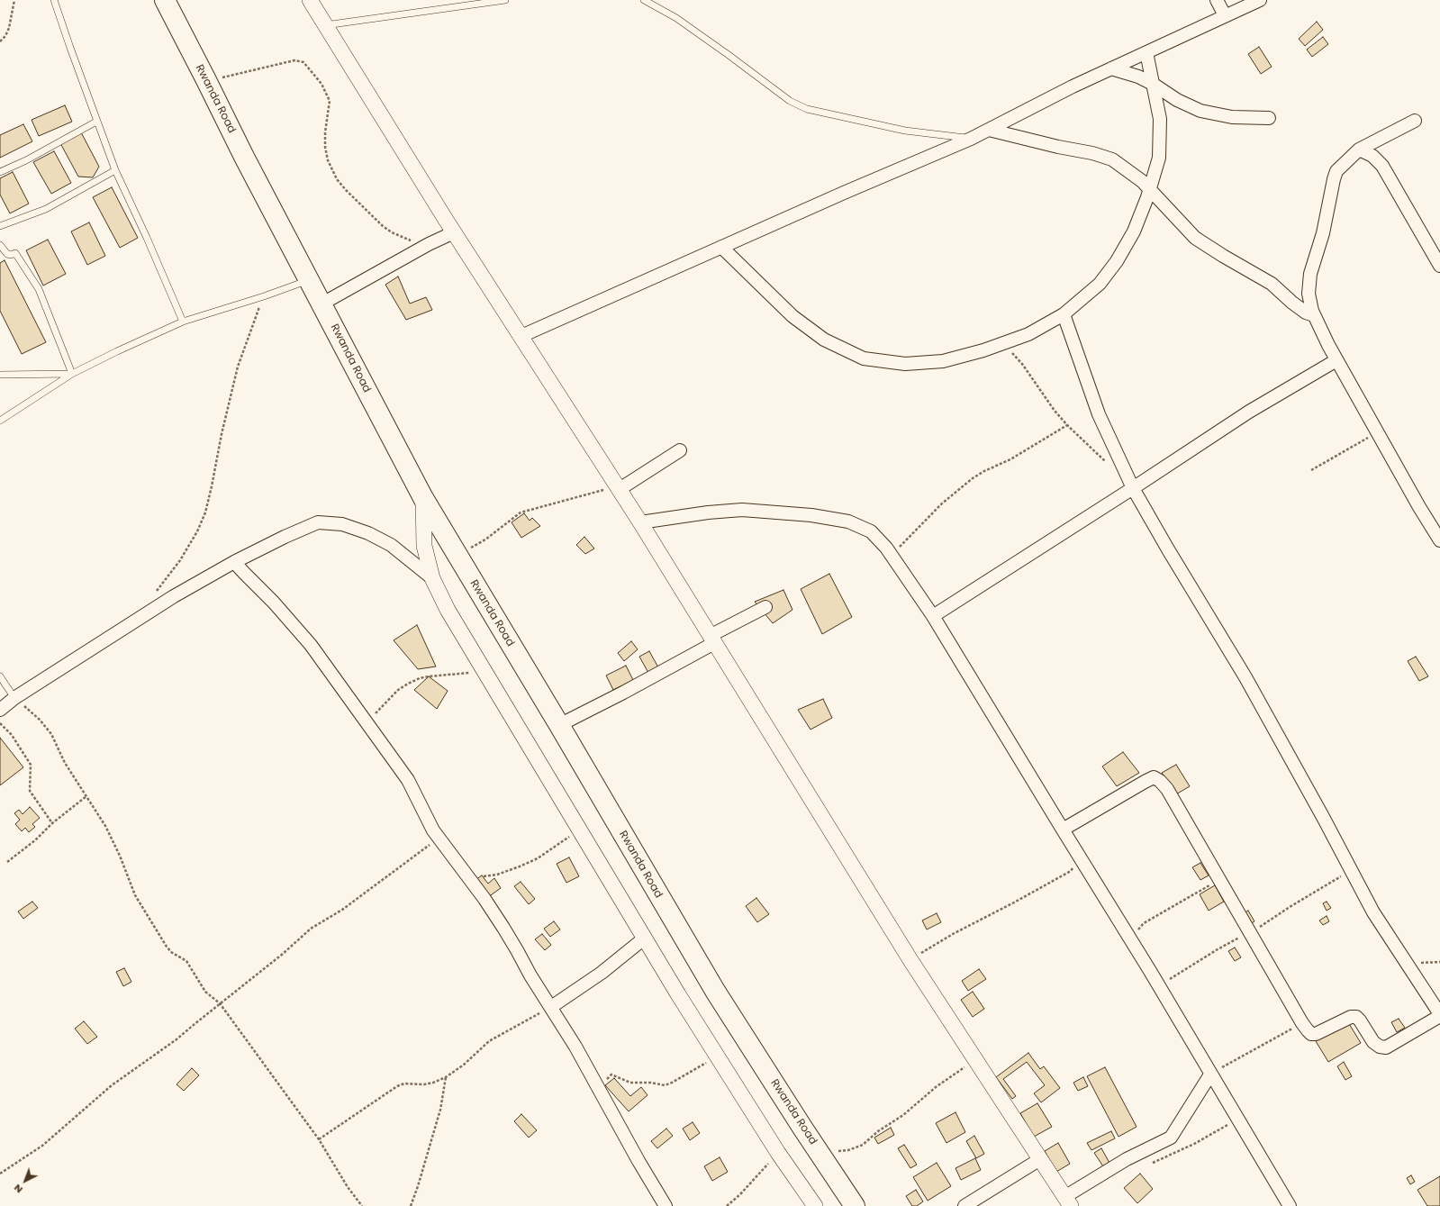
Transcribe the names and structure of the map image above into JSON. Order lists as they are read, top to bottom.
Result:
{
  "streets": {
    "highway": ["Rwanda Road"]
  },
  "north": "bottom left"
}
